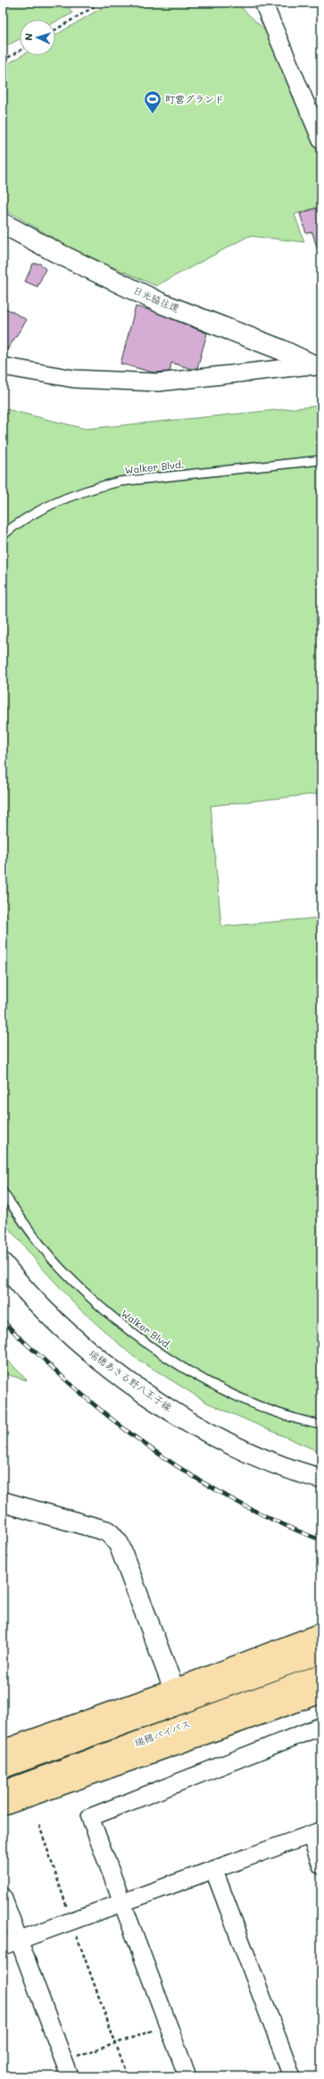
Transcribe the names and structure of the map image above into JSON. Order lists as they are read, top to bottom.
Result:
{
  "streets": {
    "highway": ["瑞穂バイパス"],
    "street": ["日光脇往還", "瑞穂あきる野八王子線"],
    "lane": ["Walker Blvd."]
  },
  "places": {
    "sports": ["町営グランド"]
  },
  "north": "left"
}
